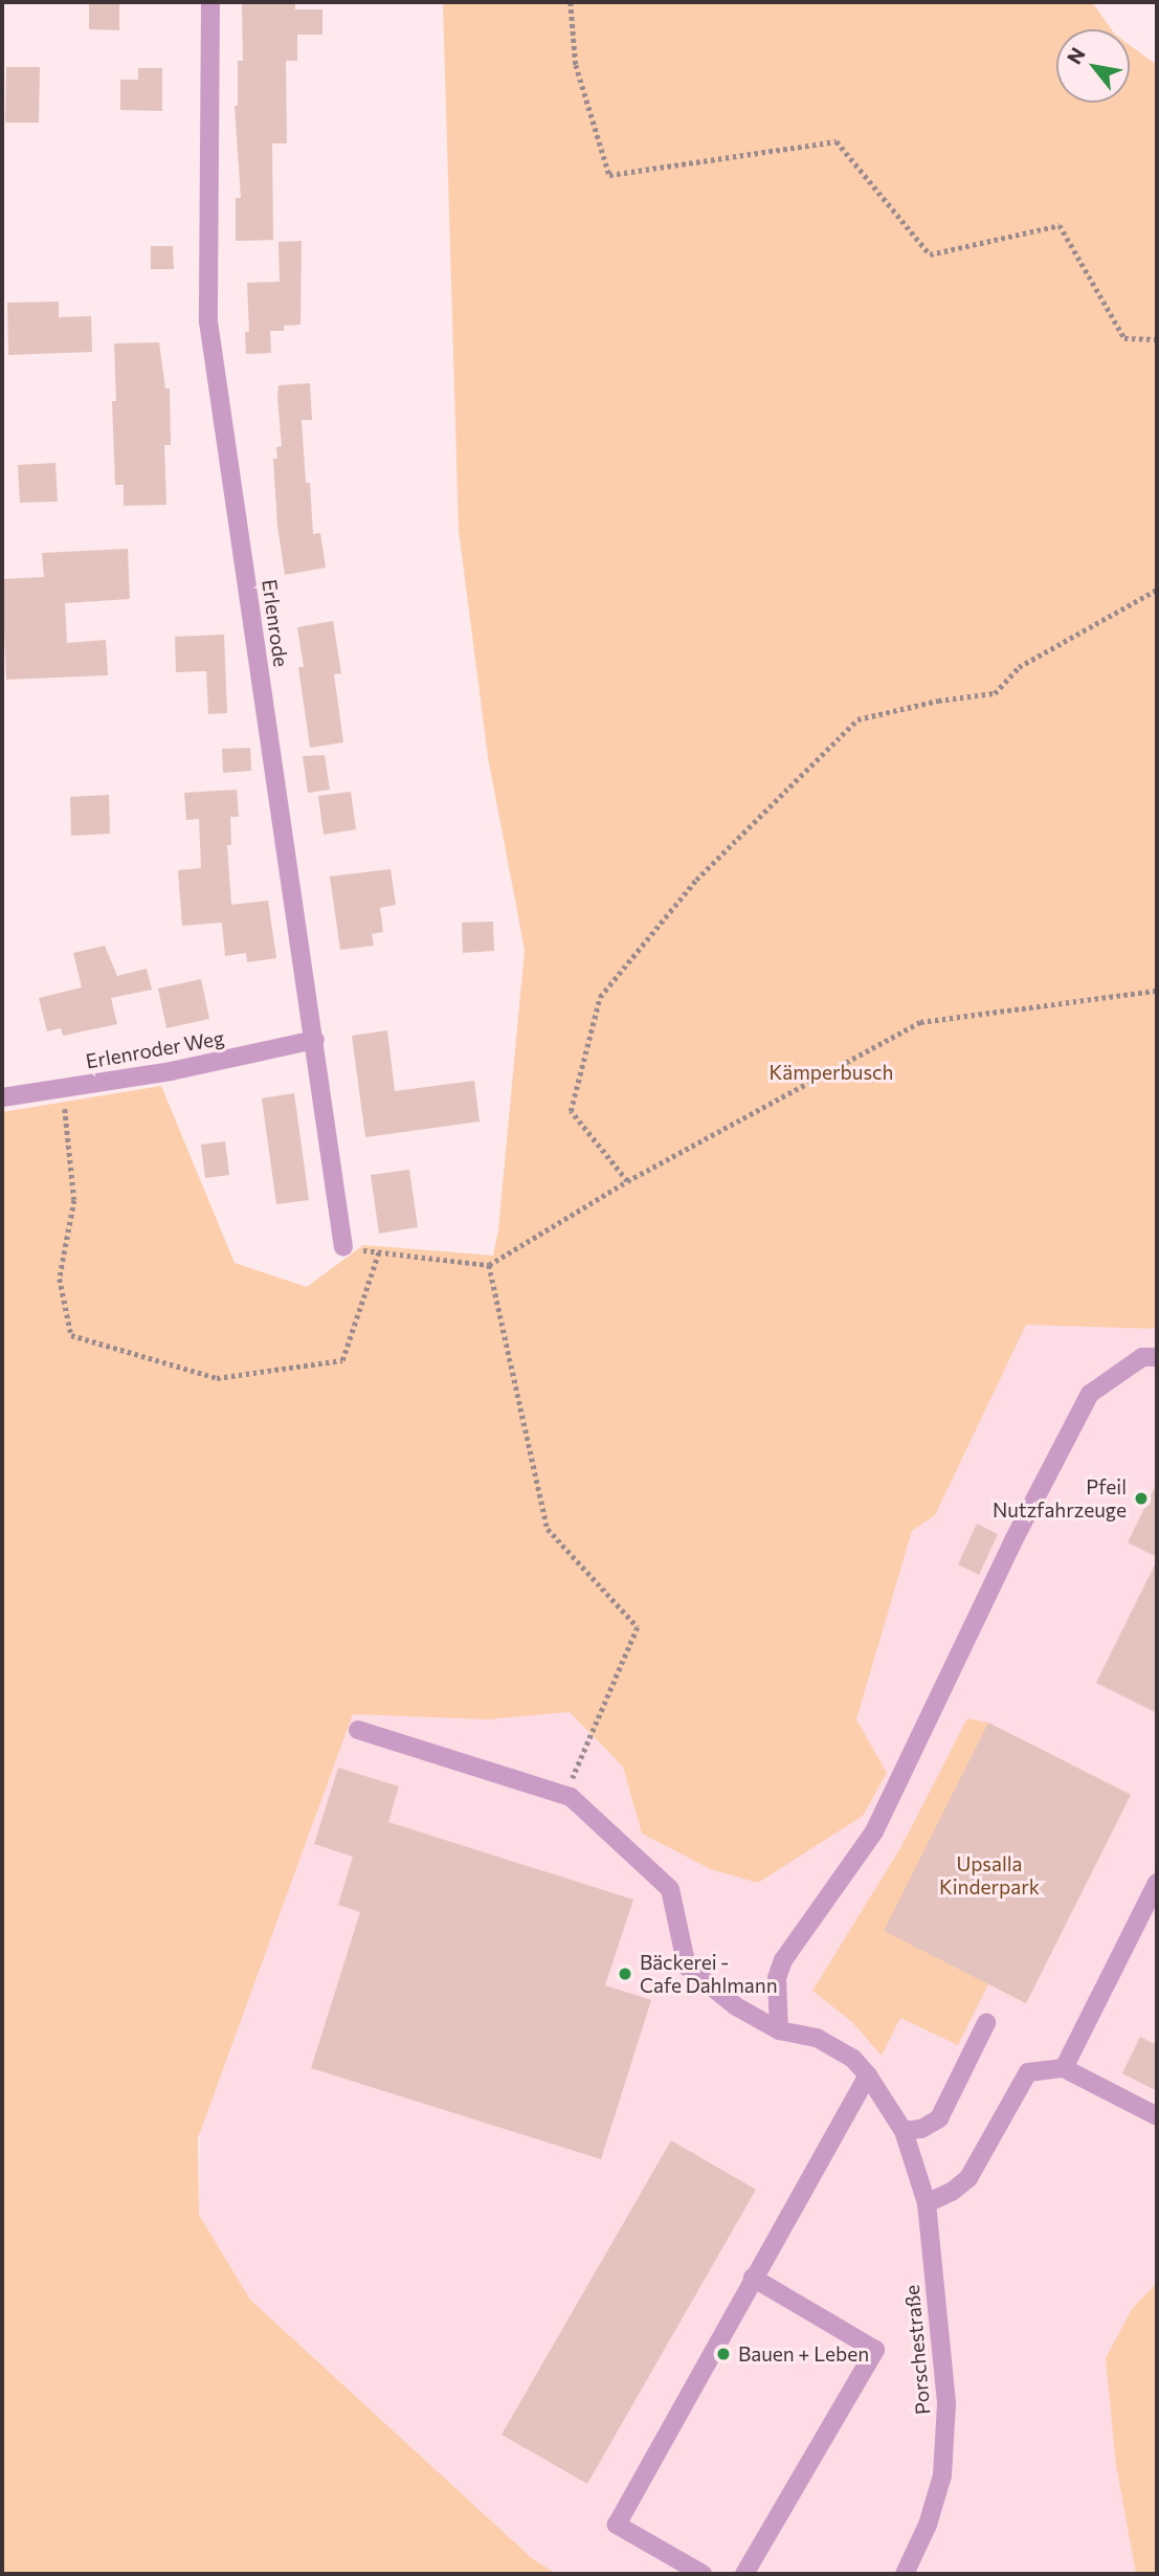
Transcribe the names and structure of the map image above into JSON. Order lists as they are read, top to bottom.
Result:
{
  "streets": {
    "street": ["Erlenrode", "Erlenroder Weg", "Porschestraße"]
  },
  "crossings": [
    ["Erlenrode", "Erlenroder Weg"]
  ],
  "parks": ["Kämperbusch", "Upsalla Kinderpark"],
  "places": ["Pfeil Nutzfahrzeuge", "Bäckerei - Cafe Dahlmann", "Bauen + Leben"],
  "north": "top left"
}
